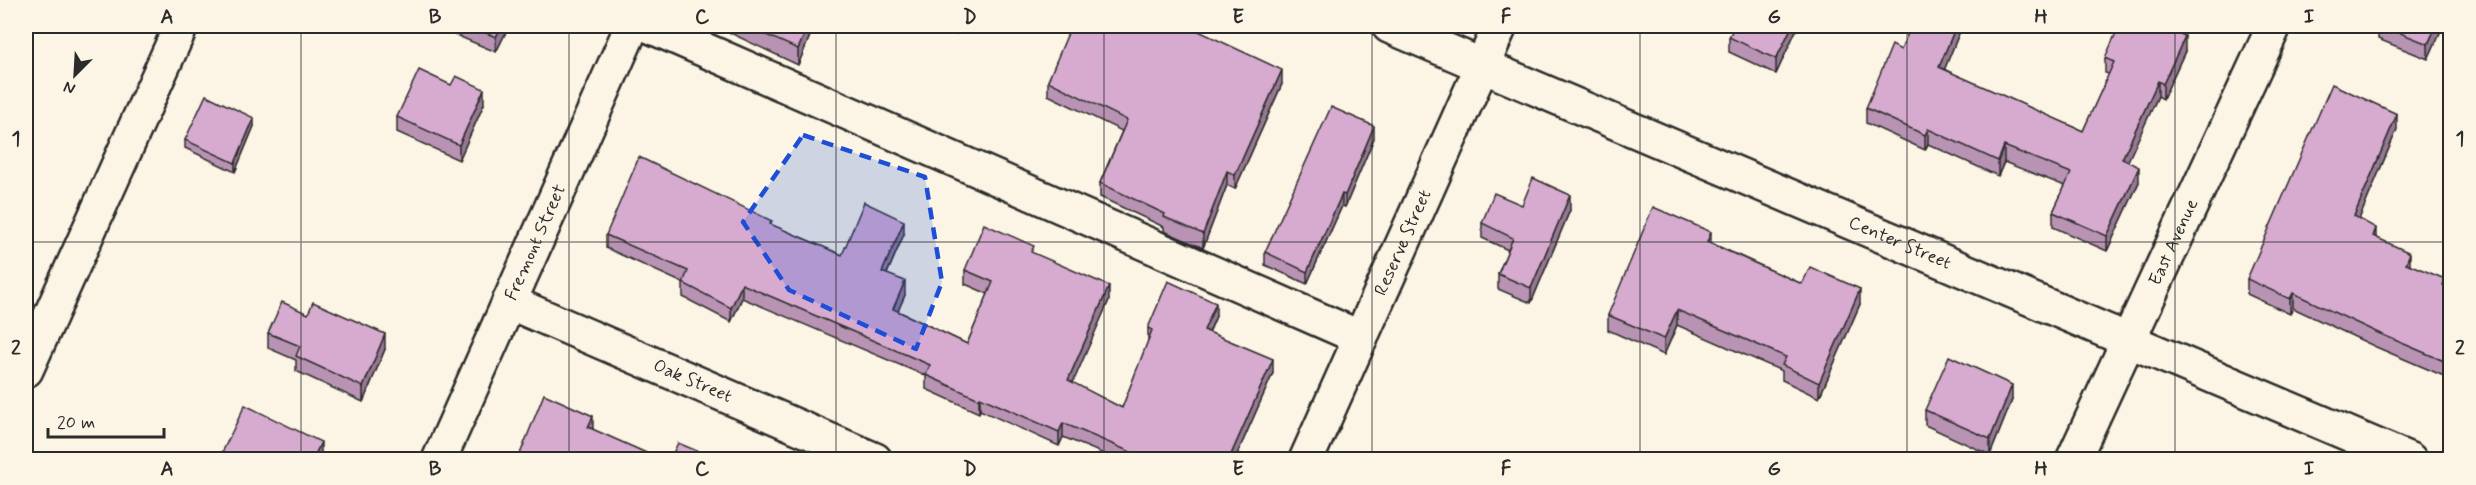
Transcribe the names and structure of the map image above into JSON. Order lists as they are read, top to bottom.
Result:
{
  "streets": {
    "street": [
      "East Avenue",
      "Fremont Street",
      "Reserve Street",
      "Center Street",
      "Oak Street"
    ]
  },
  "crossings": [
    ["East Avenue", "Center Street"],
    ["Fremont Street", "Oak Street"],
    ["Reserve Street", "Center Street"]
  ],
  "scale_bar": "20 m",
  "north": "bottom left",
  "grid": {
    "columns": [
      "A",
      "B",
      "C",
      "D",
      "E",
      "F",
      "G",
      "H",
      "I"
    ],
    "rows": ["1", "2"]
  }
}
